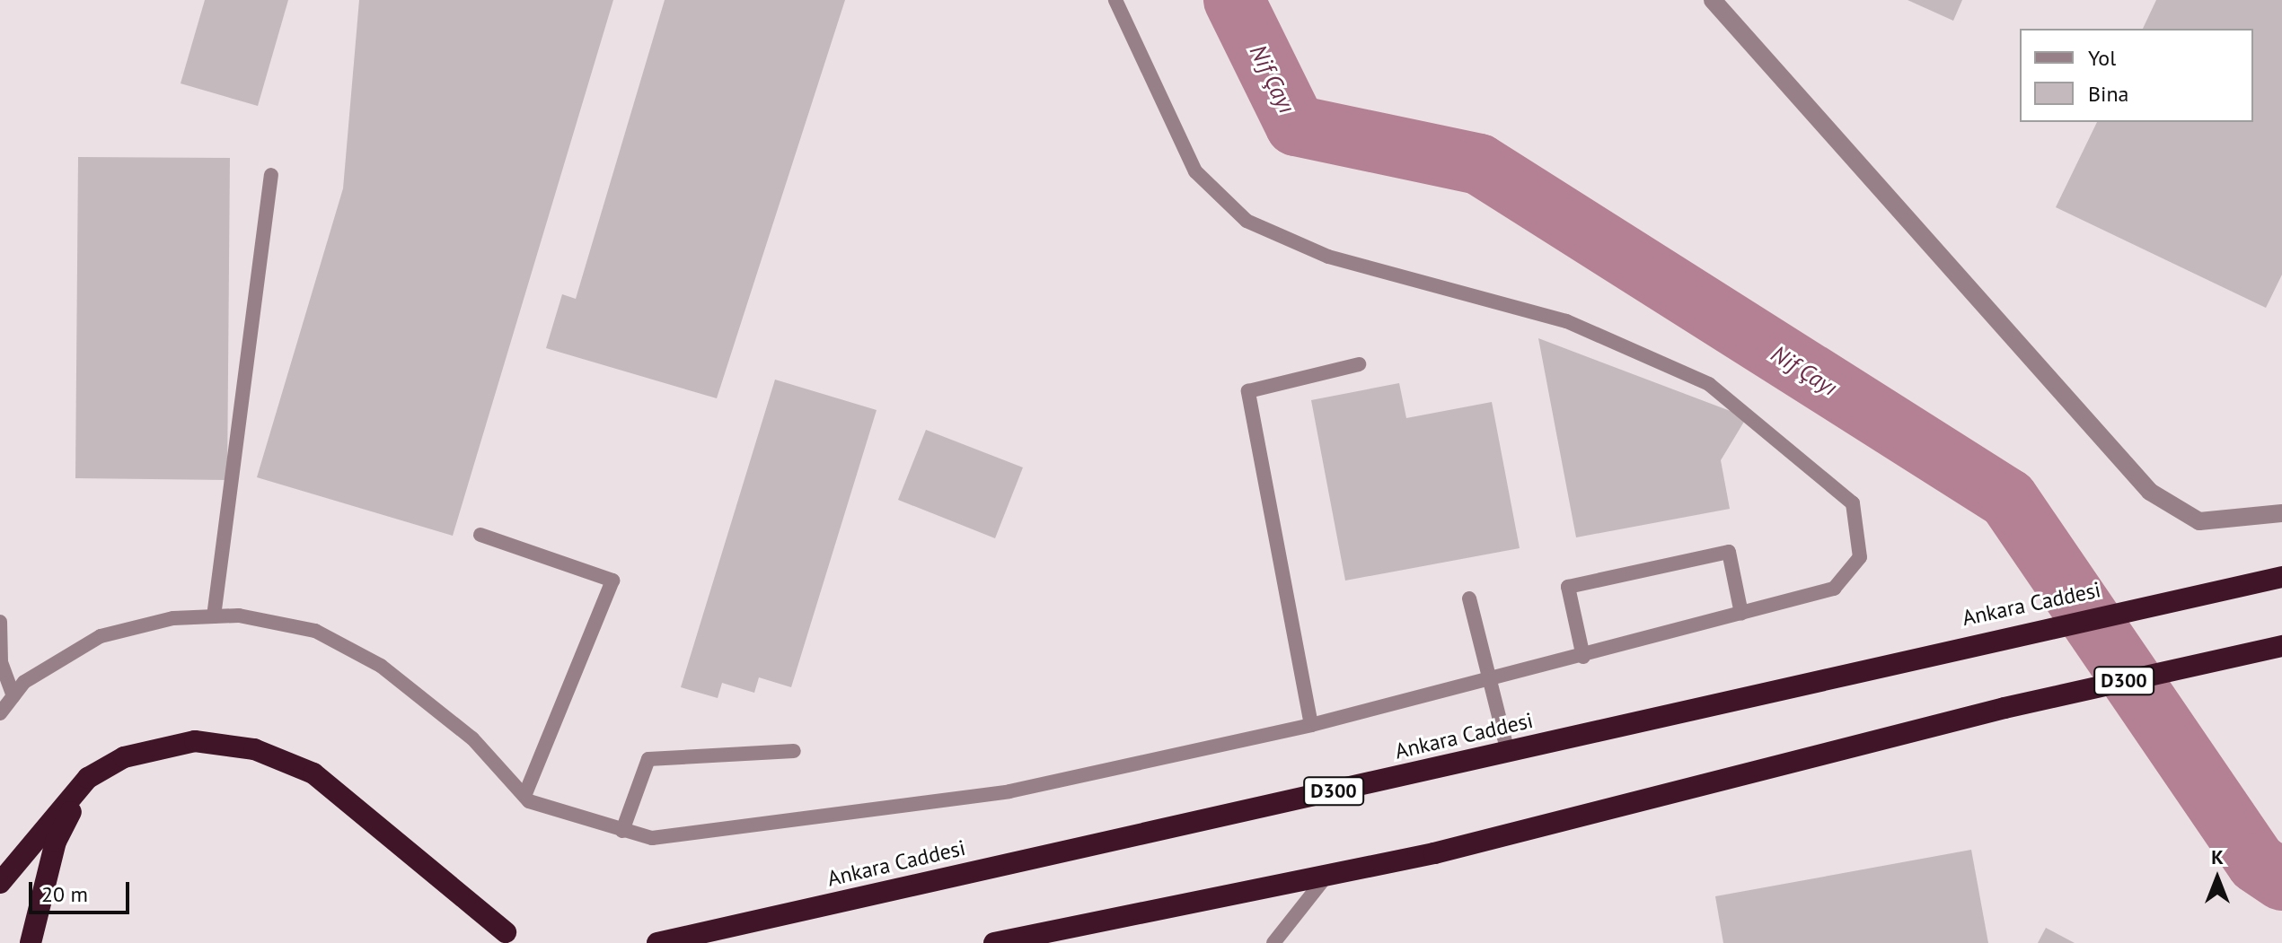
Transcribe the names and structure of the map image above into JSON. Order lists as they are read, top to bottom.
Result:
{
  "streets": {
    "highway": ["Ankara Caddesi", "D300"]
  },
  "water": ["Nif Çayı"],
  "legend": ["Yol", "Bina"],
  "scale_bar": "20 m",
  "north": "top"
}
